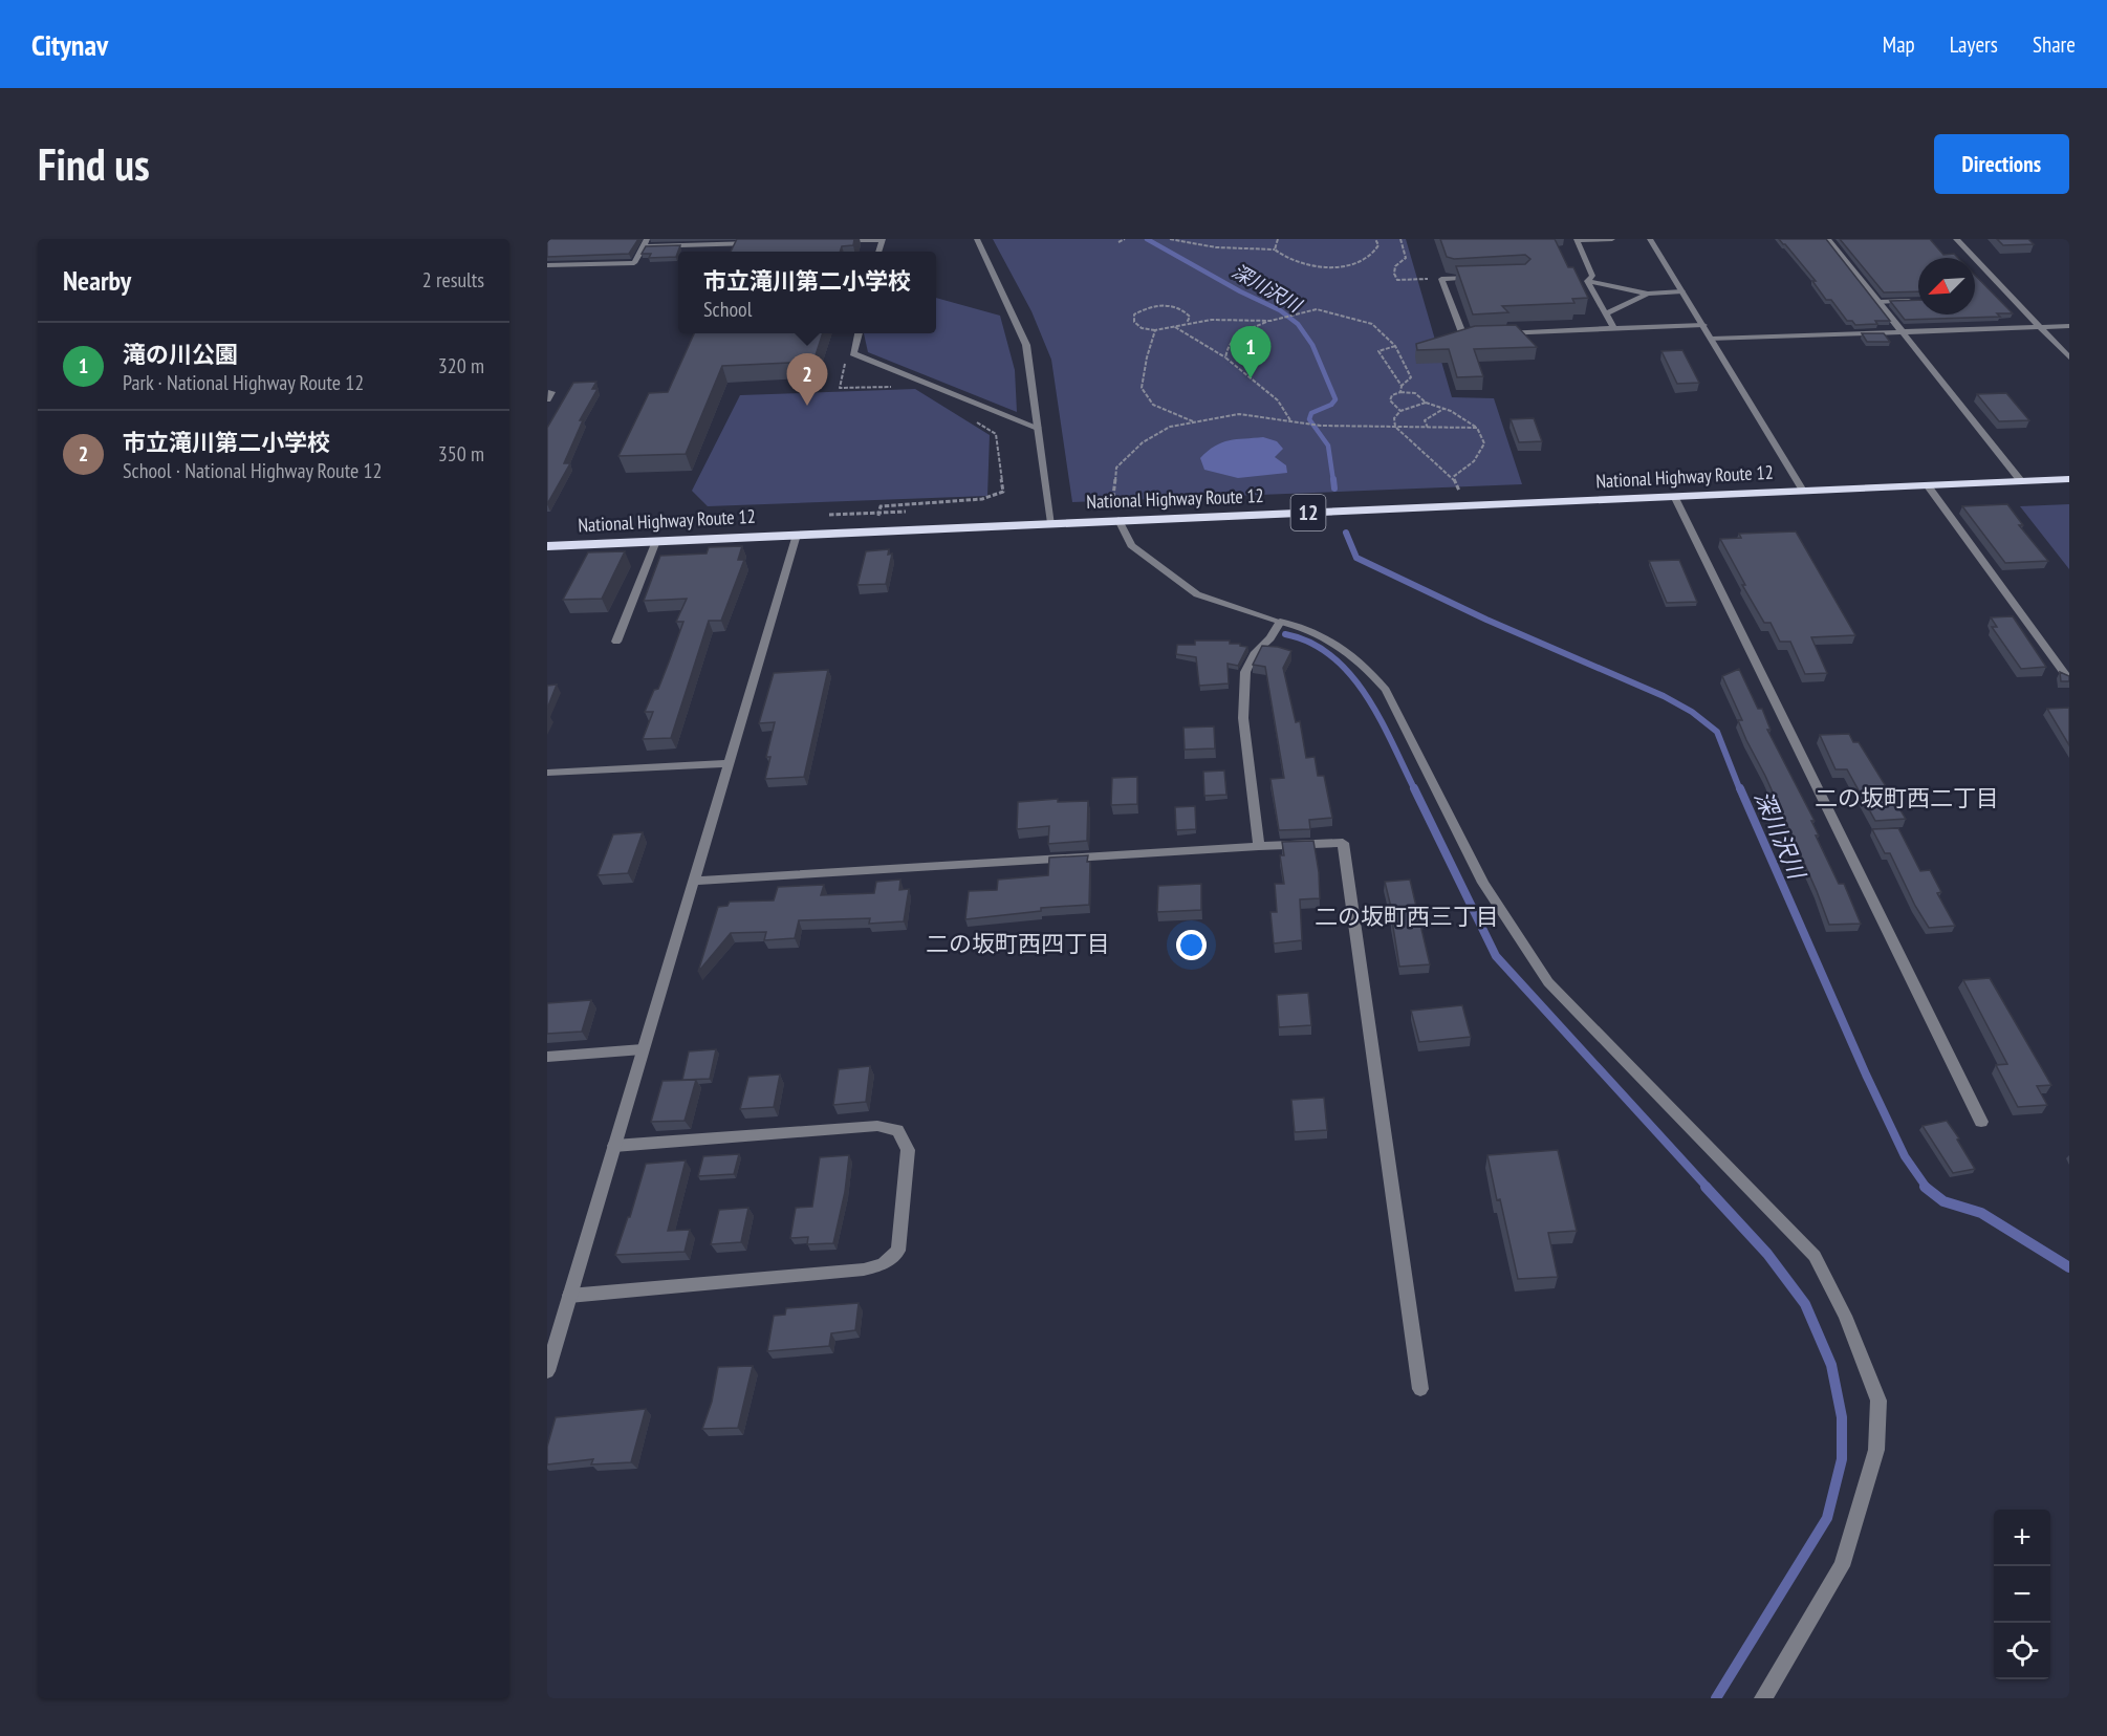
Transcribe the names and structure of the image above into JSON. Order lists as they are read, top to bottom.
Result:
{
  "streets": {
    "highway": ["National Highway Route 12", "12"]
  },
  "districts": ["二の坂町西二丁目", "二の坂町西三丁目", "二の坂町西四丁目"],
  "water": ["深川沢川"],
  "north": "bottom left",
  "page": {
    "header": "Citynav",
    "nav": ["Map", "Layers", "Share"],
    "buttons": "Directions",
    "title": "Find us",
    "heading": ["Nearby", "2 results"],
    "popup": ["市立滝川第二小学校", "School"],
    "list": [
      {
        "mark": "1",
        "name": "滝の川公園",
        "note": "Park · National Highway Route 12",
        "value": "320 m"
      },
      {
        "mark": "2",
        "name": "市立滝川第二小学校",
        "note": "School · National Highway Route 12",
        "value": "350 m"
      }
    ],
    "pins": ["1", "2"],
    "map_buttons": ["+", "−"]
  }
}
